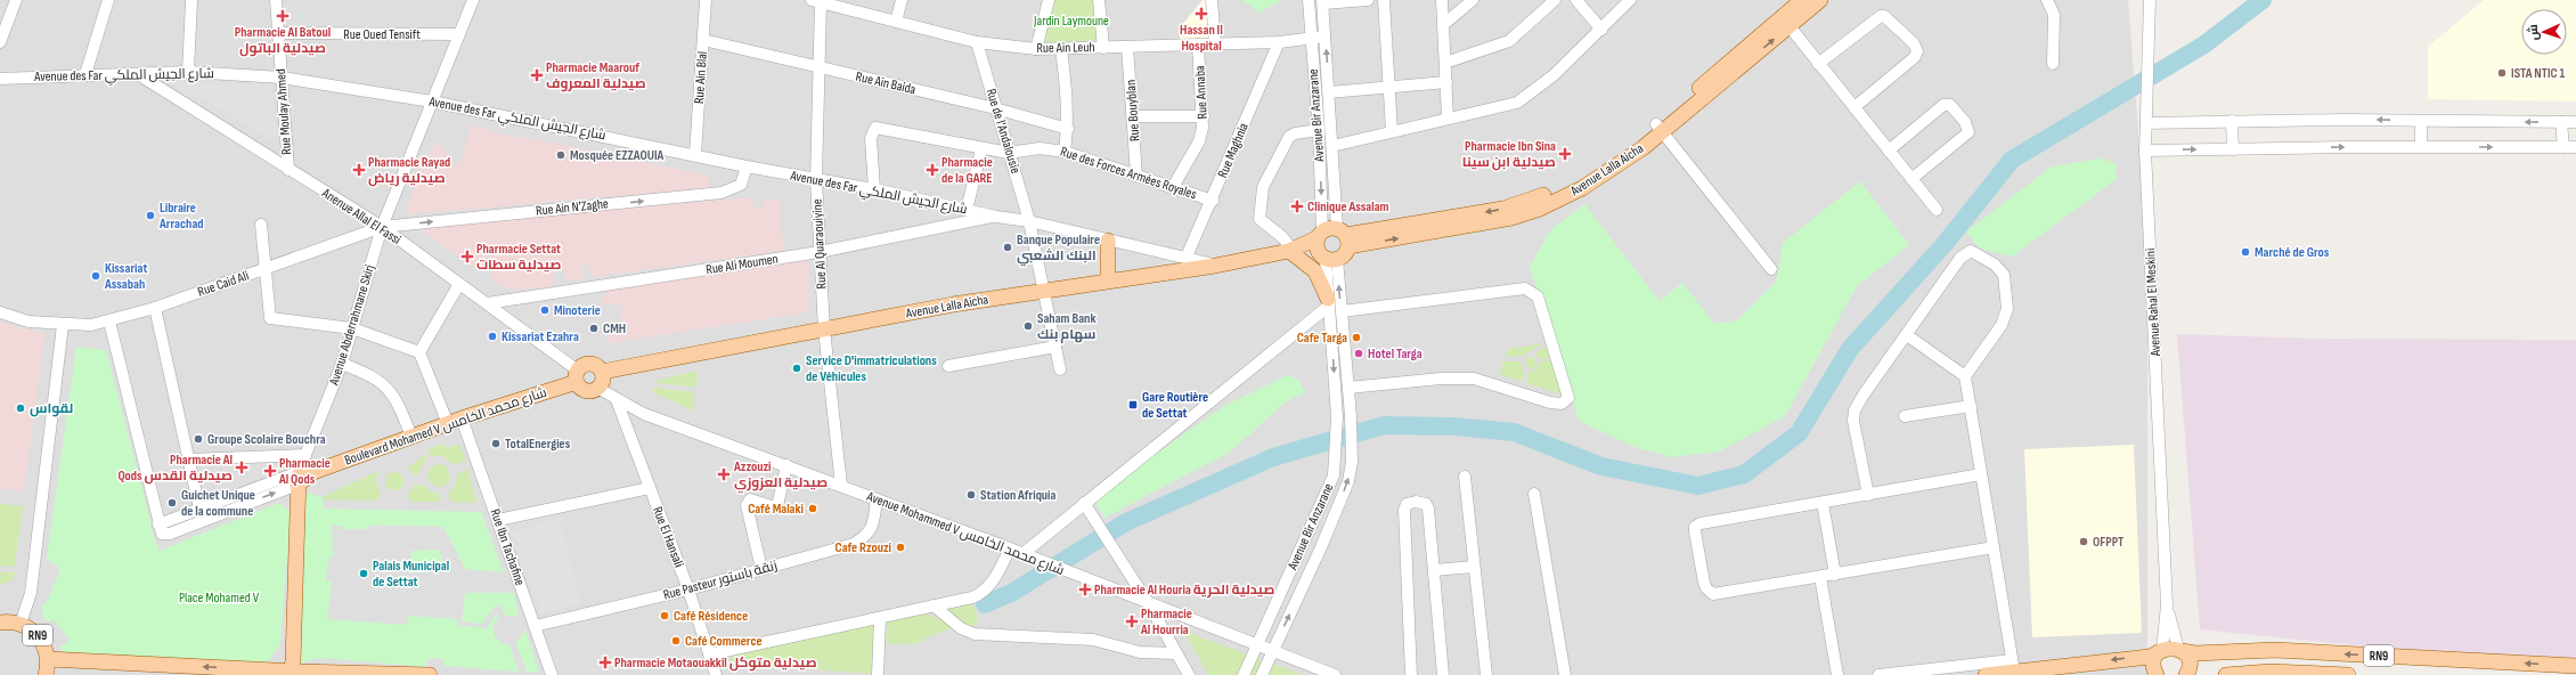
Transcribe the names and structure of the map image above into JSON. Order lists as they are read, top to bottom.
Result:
{
  "streets": {
    "main road": [
      "Avenue Lalla Aicha",
      "Avenue Abderrahmane Skirj",
      "Boulevard Mohamed V شارع محمد الخامس",
      "RN9"
    ],
    "street": [
      "Rue Oued Tensift",
      "Rue Ain Leuh",
      "Avenue des Far شارع الجيش الملكي",
      "Rue Ain Blal",
      "Rue Ain Baida",
      "Rue Annaba",
      "Rue Bouyblan",
      "Rue Moulay Ahmed",
      "Avenue Bir Anzarane",
      "Rue de l'Andalousie",
      "Rue Maghnia",
      "Rue des Forces Armées Royales",
      "Rue Ain N'Zaghe",
      "Anenue Allal El Fassi",
      "Rue Al Quaraouiyine",
      "Rue Ali Moumen",
      "Rue Caid Ali",
      "Avenue Rahal El Meskini",
      "Avenue Mohammed V شارع محمد الخامس",
      "Rue El Hansali",
      "Rue Ibn Tachafine",
      "Rue Pasteur زنقة باستور"
    ]
  },
  "crossings": [
    ["Rue Oued Tensift", "Rue Moulay Ahmed"],
    ["Rue Oued Tensift", "Avenue Abderrahmane Skirj"],
    ["Rue Ain Leuh", "Rue Annaba"],
    ["Rue Ain Leuh", "Rue Bouyblan"],
    ["Rue Ain Leuh", "Avenue Bir Anzarane"],
    ["Rue Ain Leuh", "Rue de l'Andalousie"],
    ["Rue Ain Leuh", "Rue Maghnia"],
    ["Rue Ain Leuh", "Rue Al Quaraouiyine"],
    ["Avenue des Far شارع الجيش الملكي", "Rue Ain Blal"],
    ["Avenue des Far شارع الجيش الملكي", "Rue Moulay Ahmed"],
    ["Avenue des Far شارع الجيش الملكي", "Rue de l'Andalousie"],
    ["Avenue des Far شارع الجيش الملكي", "Rue Maghnia"],
    ["Avenue des Far شارع الجيش الملكي", "Avenue Lalla Aicha"],
    ["Avenue des Far شارع الجيش الملكي", "Rue des Forces Armées Royales"],
    ["Avenue des Far شارع الجيش الملكي", "Rue Ain N'Zaghe"],
    ["Avenue des Far شارع الجيش الملكي", "Anenue Allal El Fassi"],
    ["Avenue des Far شارع الجيش الملكي", "Rue Al Quaraouiyine"],
    ["Avenue des Far شارع الجيش الملكي", "Rue Ali Moumen"],
    ["Avenue des Far شارع الجيش الملكي", "Avenue Abderrahmane Skirj"],
    ["Rue Ain Blal", "Rue Ain Baida"],
    ["Rue Ain Baida", "Rue de l'Andalousie"],
    ["Rue Ain Baida", "Rue Al Quaraouiyine"],
    ["Rue Annaba", "Rue des Forces Armées Royales"],
    ["Rue Bouyblan", "Rue des Forces Armées Royales"],
    ["Rue Moulay Ahmed", "Anenue Allal El Fassi"],
    ["Avenue Bir Anzarane", "Avenue Lalla Aicha"],
    ["Avenue Bir Anzarane", "Avenue Mohammed V شارع محمد الخامس"],
    ["Rue de l'Andalousie", "Avenue Lalla Aicha"],
    ["Rue de l'Andalousie", "Rue des Forces Armées Royales"],
    ["Rue Maghnia", "Rue des Forces Armées Royales"],
    ["Avenue Lalla Aicha", "Anenue Allal El Fassi"],
    ["Avenue Lalla Aicha", "Rue Al Quaraouiyine"],
    ["Avenue Lalla Aicha", "Boulevard Mohamed V شارع محمد الخامس"],
    ["Avenue Lalla Aicha", "Avenue Mohammed V شارع محمد الخامس"],
    ["Rue Ain N'Zaghe", "Anenue Allal El Fassi"],
    ["Rue Ain N'Zaghe", "Rue Caid Ali"],
    ["Rue Ain N'Zaghe", "Avenue Abderrahmane Skirj"],
    ["Anenue Allal El Fassi", "Rue Ali Moumen"],
    ["Anenue Allal El Fassi", "Rue Caid Ali"],
    ["Anenue Allal El Fassi", "Avenue Abderrahmane Skirj"],
    ["Anenue Allal El Fassi", "Boulevard Mohamed V شارع محمد الخامس"],
    ["Anenue Allal El Fassi", "Avenue Mohammed V شارع محمد الخامس"],
    ["Rue Al Quaraouiyine", "Rue Ali Moumen"],
    ["Rue Al Quaraouiyine", "Avenue Mohammed V شارع محمد الخامس"],
    ["Rue Caid Ali", "Avenue Abderrahmane Skirj"],
    ["Avenue Rahal El Meskini", "RN9"],
    ["Avenue Abderrahmane Skirj", "Boulevard Mohamed V شارع محمد الخامس"],
    ["Avenue Abderrahmane Skirj", "RN9"],
    ["Boulevard Mohamed V شارع محمد الخامس", "Avenue Mohammed V شارع محمد الخامس"],
    ["Boulevard Mohamed V شارع محمد الخامس", "Rue Ibn Tachafine"],
    ["Avenue Mohammed V شارع محمد الخامس", "Rue El Hansali"],
    ["Avenue Mohammed V شارع محمد الخامس", "Rue Pasteur زنقة باستور"],
    ["Rue El Hansali", "Rue Pasteur زنقة باستور"],
    ["Rue Ibn Tachafine", "Rue Pasteur زنقة باستور"]
  ],
  "one_way": ["Rue Ain N'Zaghe"],
  "parks": ["Jardin Laymoune", "Place Mohamed V"],
  "places": {
    "health": [
      "Hassan II Hospital",
      "Pharmacie Al Batoul صيدلية الباتول",
      "Pharmacie Maarouf صيدلية المعروف",
      "Pharmacie Ibn Sina صيدلية ابن سينا",
      "Pharmacie Rayad صيدلية رياض",
      "Pharmacie de la GARE",
      "Clinique Assalam",
      "Pharmacie Settat صيدلية سطات",
      "Pharmacie Al Qods صيدلية القدس",
      "Pharmacie Al Qods",
      "Azzouzi صيدلية العزوزي",
      "Pharmacie Al Houria صيدلية الحرية",
      "Pharmacie Al Hourria",
      "Pharmacie Motaouakkil صيدلية متوكل"
    ],
    "other": [
      "ISTA NTIC 1",
      "Mosquée EZZAOUIA",
      "Libraire Arrachad",
      "Banque Populaire البنك الشعبي",
      "Marché de Gros",
      "Kissariat Assabah",
      "Minoterie",
      "Saham Bank سهام بنك",
      "CMH",
      "Kissariat Ezahra",
      "Cafe Targa",
      "Hotel Targa",
      "Service D'immatriculations de Véhicules",
      "لقواس",
      "Groupe Scolaire Bouchra",
      "TotalEnergies",
      "Station Afriquia",
      "Guichet Unique de la commune",
      "Café Malaki",
      "OFPPT",
      "Cafe Rzouzi",
      "Palais Municipal de Settat",
      "Café Résidence",
      "Café Commerce"
    ],
    "transit": ["Gare Routière de Settat"]
  },
  "north": "left"
}
